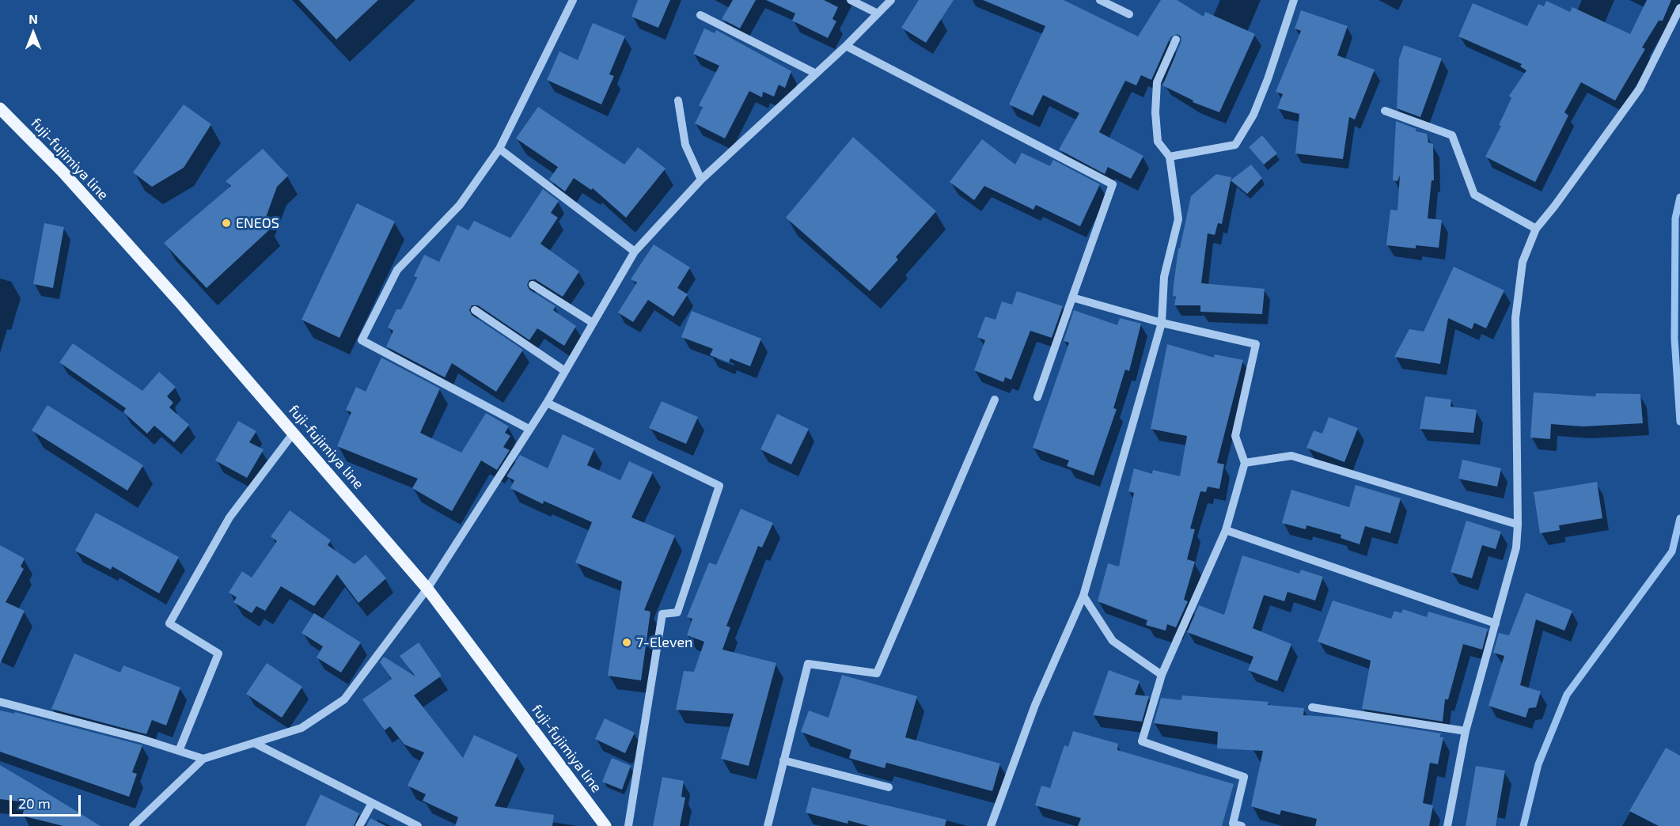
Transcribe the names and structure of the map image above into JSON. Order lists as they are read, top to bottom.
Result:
{
  "streets": {
    "main road": ["fuji-fujimiya line"]
  },
  "places": ["ENEOS", "7-Eleven"],
  "scale_bar": "20 m",
  "north": "top"
}
